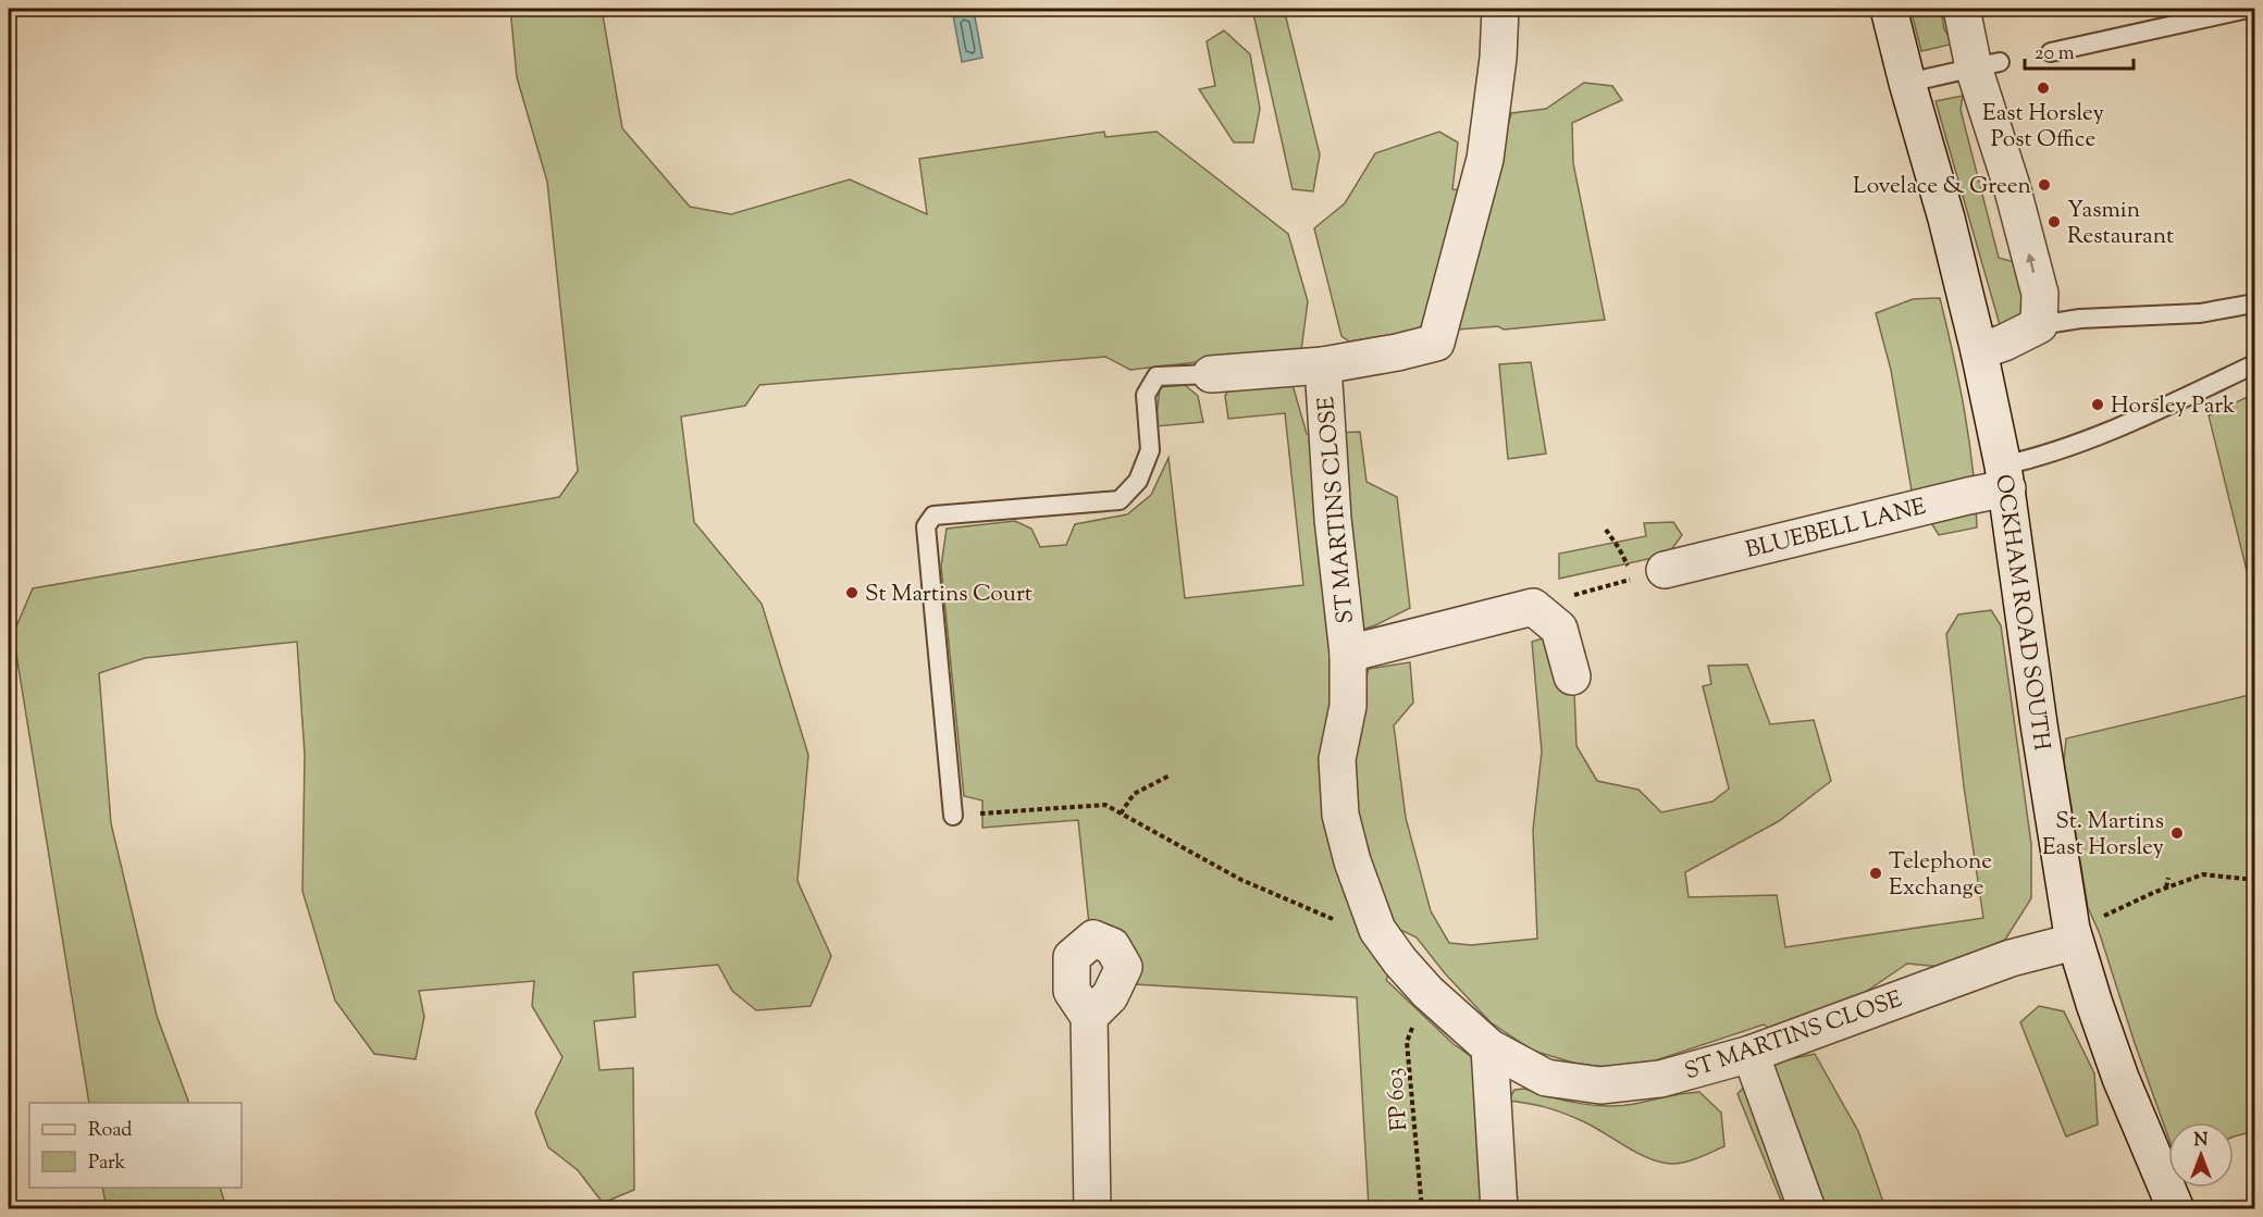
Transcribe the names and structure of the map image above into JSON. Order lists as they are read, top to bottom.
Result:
{
  "streets": {
    "street": ["ST MARTINS CLOSE", "BLUEBELL LANE", "OCKHAM ROAD SOUTH"],
    "path": ["FP 603"]
  },
  "crossings": [
    ["ST MARTINS CLOSE", "OCKHAM ROAD SOUTH"],
    ["ST MARTINS CLOSE", "FP 603"],
    ["BLUEBELL LANE", "OCKHAM ROAD SOUTH"]
  ],
  "places": [
    "East Horsley Post Office",
    "Lovelace & Green",
    "Yasmin Restaurant",
    "Horsley Park",
    "St Martins Court",
    "St. Martins East Horsley",
    "Telephone Exchange"
  ],
  "legend": ["Road", "Park"],
  "scale_bar": "20 m",
  "north": "top"
}
